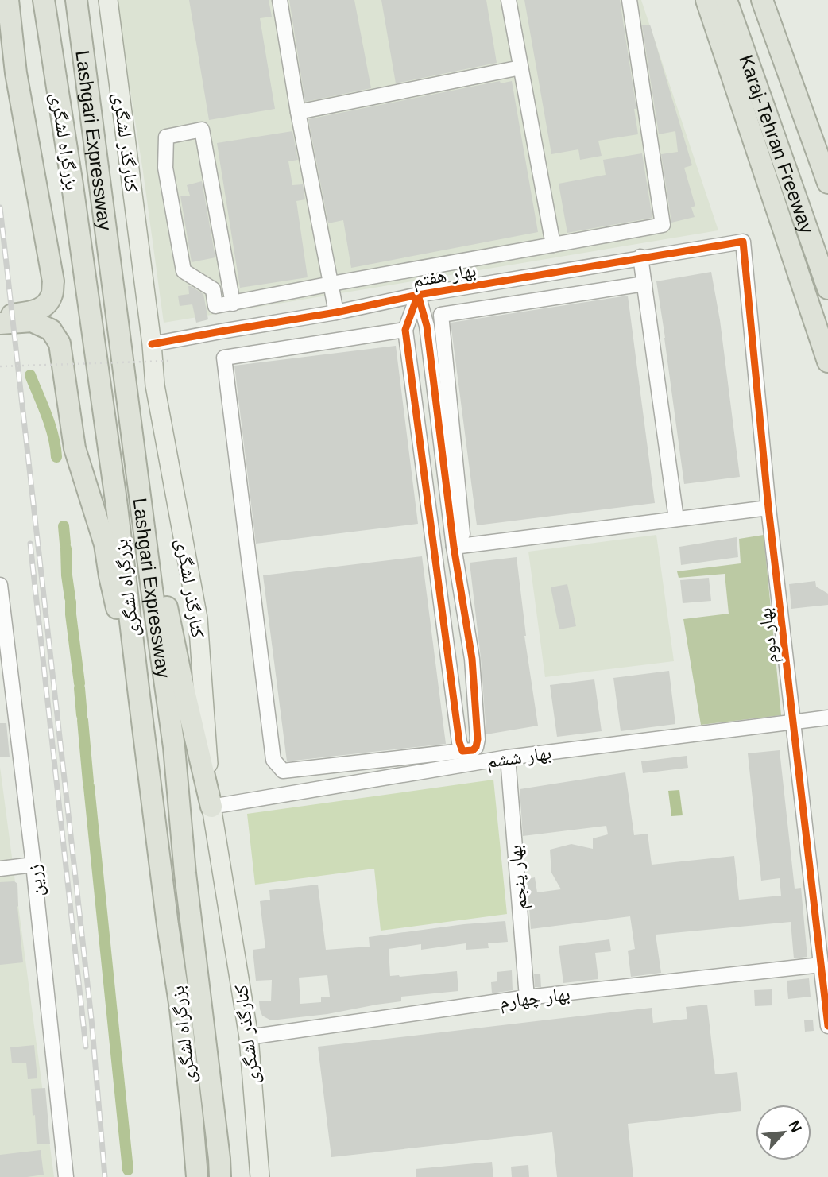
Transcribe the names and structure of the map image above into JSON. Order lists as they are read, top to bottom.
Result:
{
  "streets": {
    "highway": ["بزرگراه لشگری", "Lashgari Expressway", "Karaj-Tehran Freeway"],
    "main road": ["کنارگذر لشگری"],
    "street": [
      "بهار هفتم",
      "بهار دوم",
      "بهار ششم",
      "بهار پنجم",
      "زرین",
      "بهار چهارم"
    ]
  },
  "crossings": [
    ["کنارگذر لشگری", "بهار هفتم"],
    ["کنارگذر لشگری", "بهار ششم"],
    ["کنارگذر لشگری", "بهار چهارم"],
    ["بهار هفتم", "بهار دوم"],
    ["بهار دوم", "بهار ششم"],
    ["بهار دوم", "بهار چهارم"],
    ["بهار ششم", "بهار پنجم"],
    ["بهار پنجم", "بهار چهارم"]
  ],
  "north": "top right"
}
